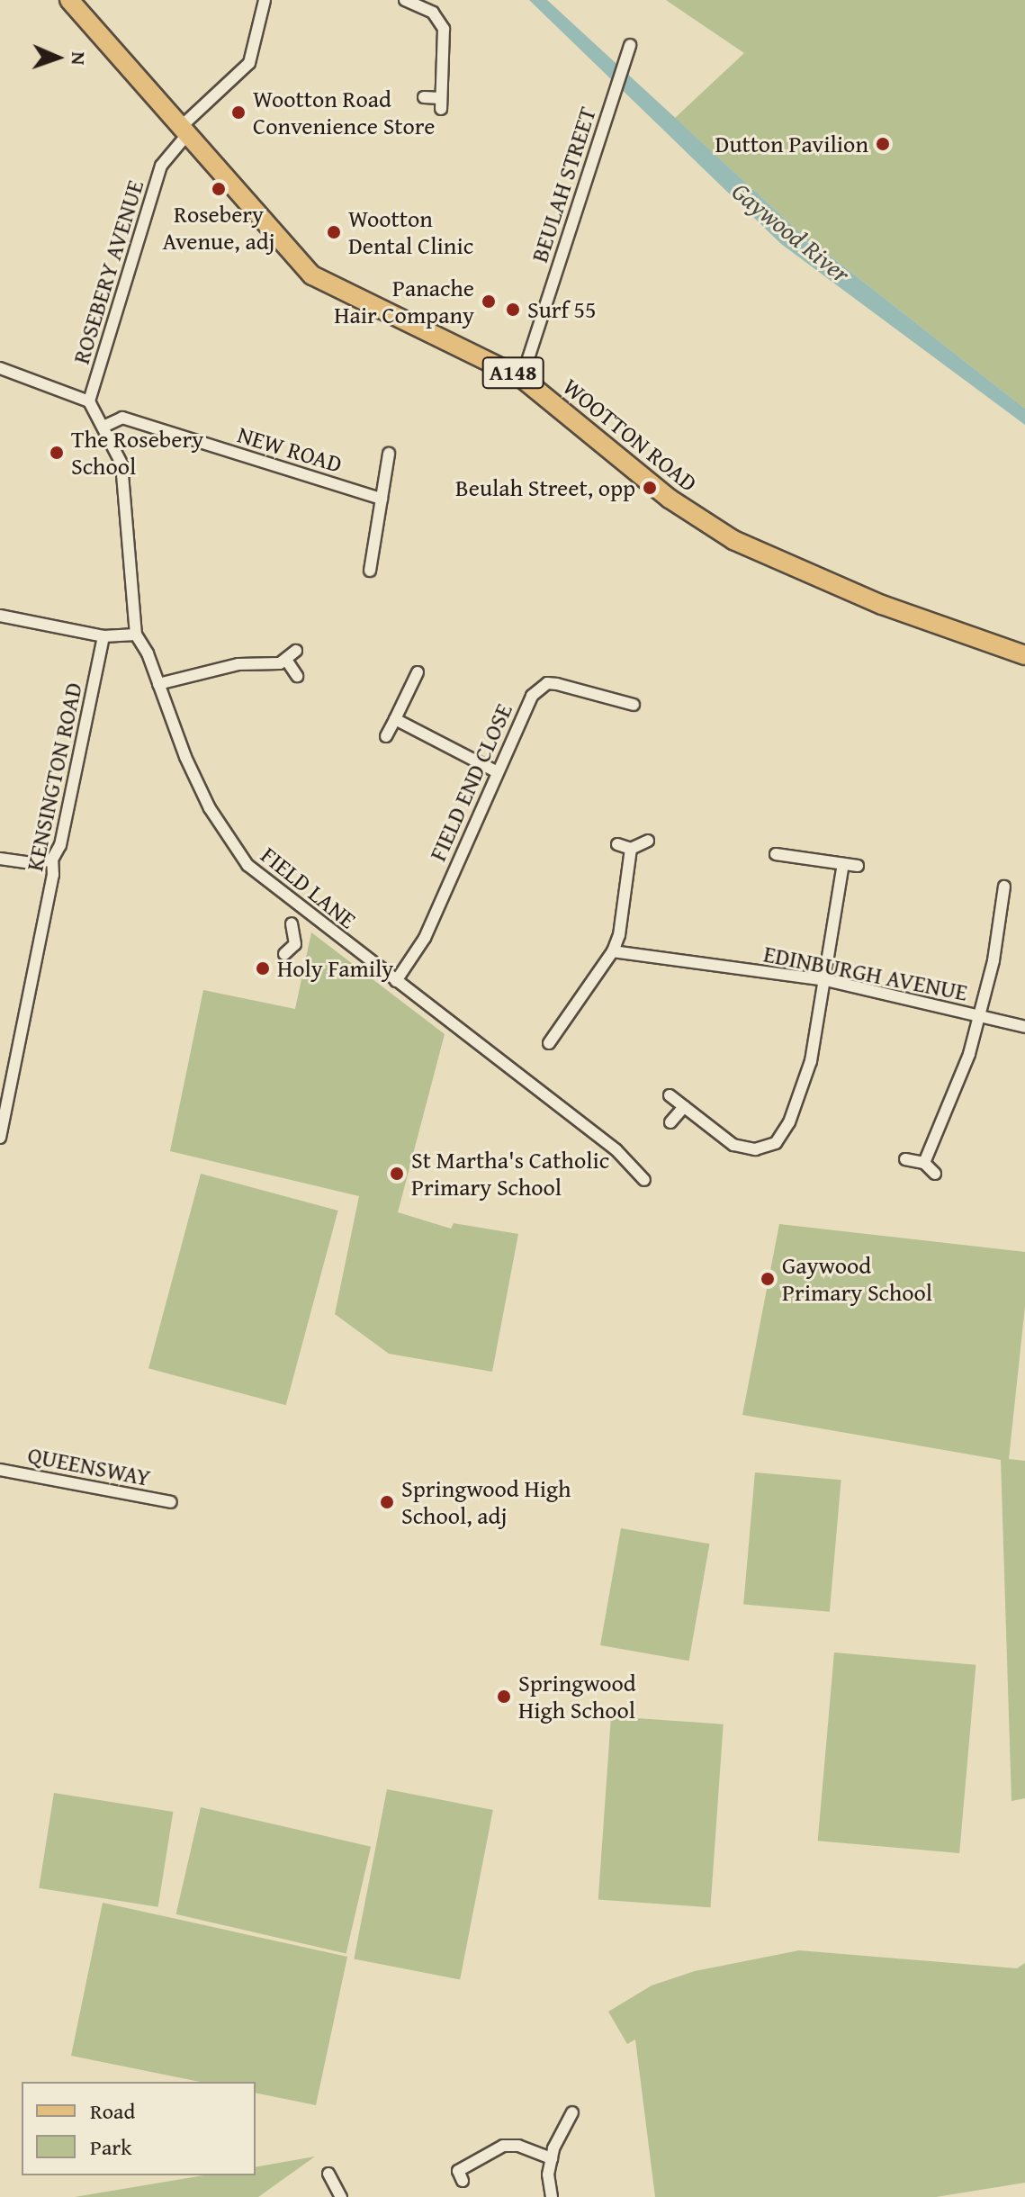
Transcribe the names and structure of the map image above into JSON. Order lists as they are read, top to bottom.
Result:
{
  "streets": {
    "main road": ["A148", "WOOTTON ROAD"],
    "street": [
      "BEULAH STREET",
      "ROSEBERY AVENUE",
      "NEW ROAD",
      "KENSINGTON ROAD",
      "FIELD END CLOSE",
      "FIELD LANE",
      "EDINBURGH AVENUE",
      "QUEENSWAY"
    ]
  },
  "crossings": [
    ["BEULAH STREET", "WOOTTON ROAD"],
    ["ROSEBERY AVENUE", "WOOTTON ROAD"],
    ["ROSEBERY AVENUE", "NEW ROAD"],
    ["ROSEBERY AVENUE", "FIELD LANE"],
    ["NEW ROAD", "FIELD LANE"],
    ["FIELD END CLOSE", "FIELD LANE"]
  ],
  "water": ["Gaywood River"],
  "places": [
    "Wootton Road Convenience Store",
    "Dutton Pavilion",
    "Rosebery Avenue, adj",
    "Wootton Dental Clinic",
    "Panache Hair Company",
    "Surf 55",
    "The Rosebery School",
    "Beulah Street, opp",
    "Holy Family",
    "St Martha's Catholic Primary School",
    "Gaywood Primary School",
    "Springwood High School, adj",
    "Springwood High School"
  ],
  "legend": ["Road", "Park"],
  "north": "right"
}
